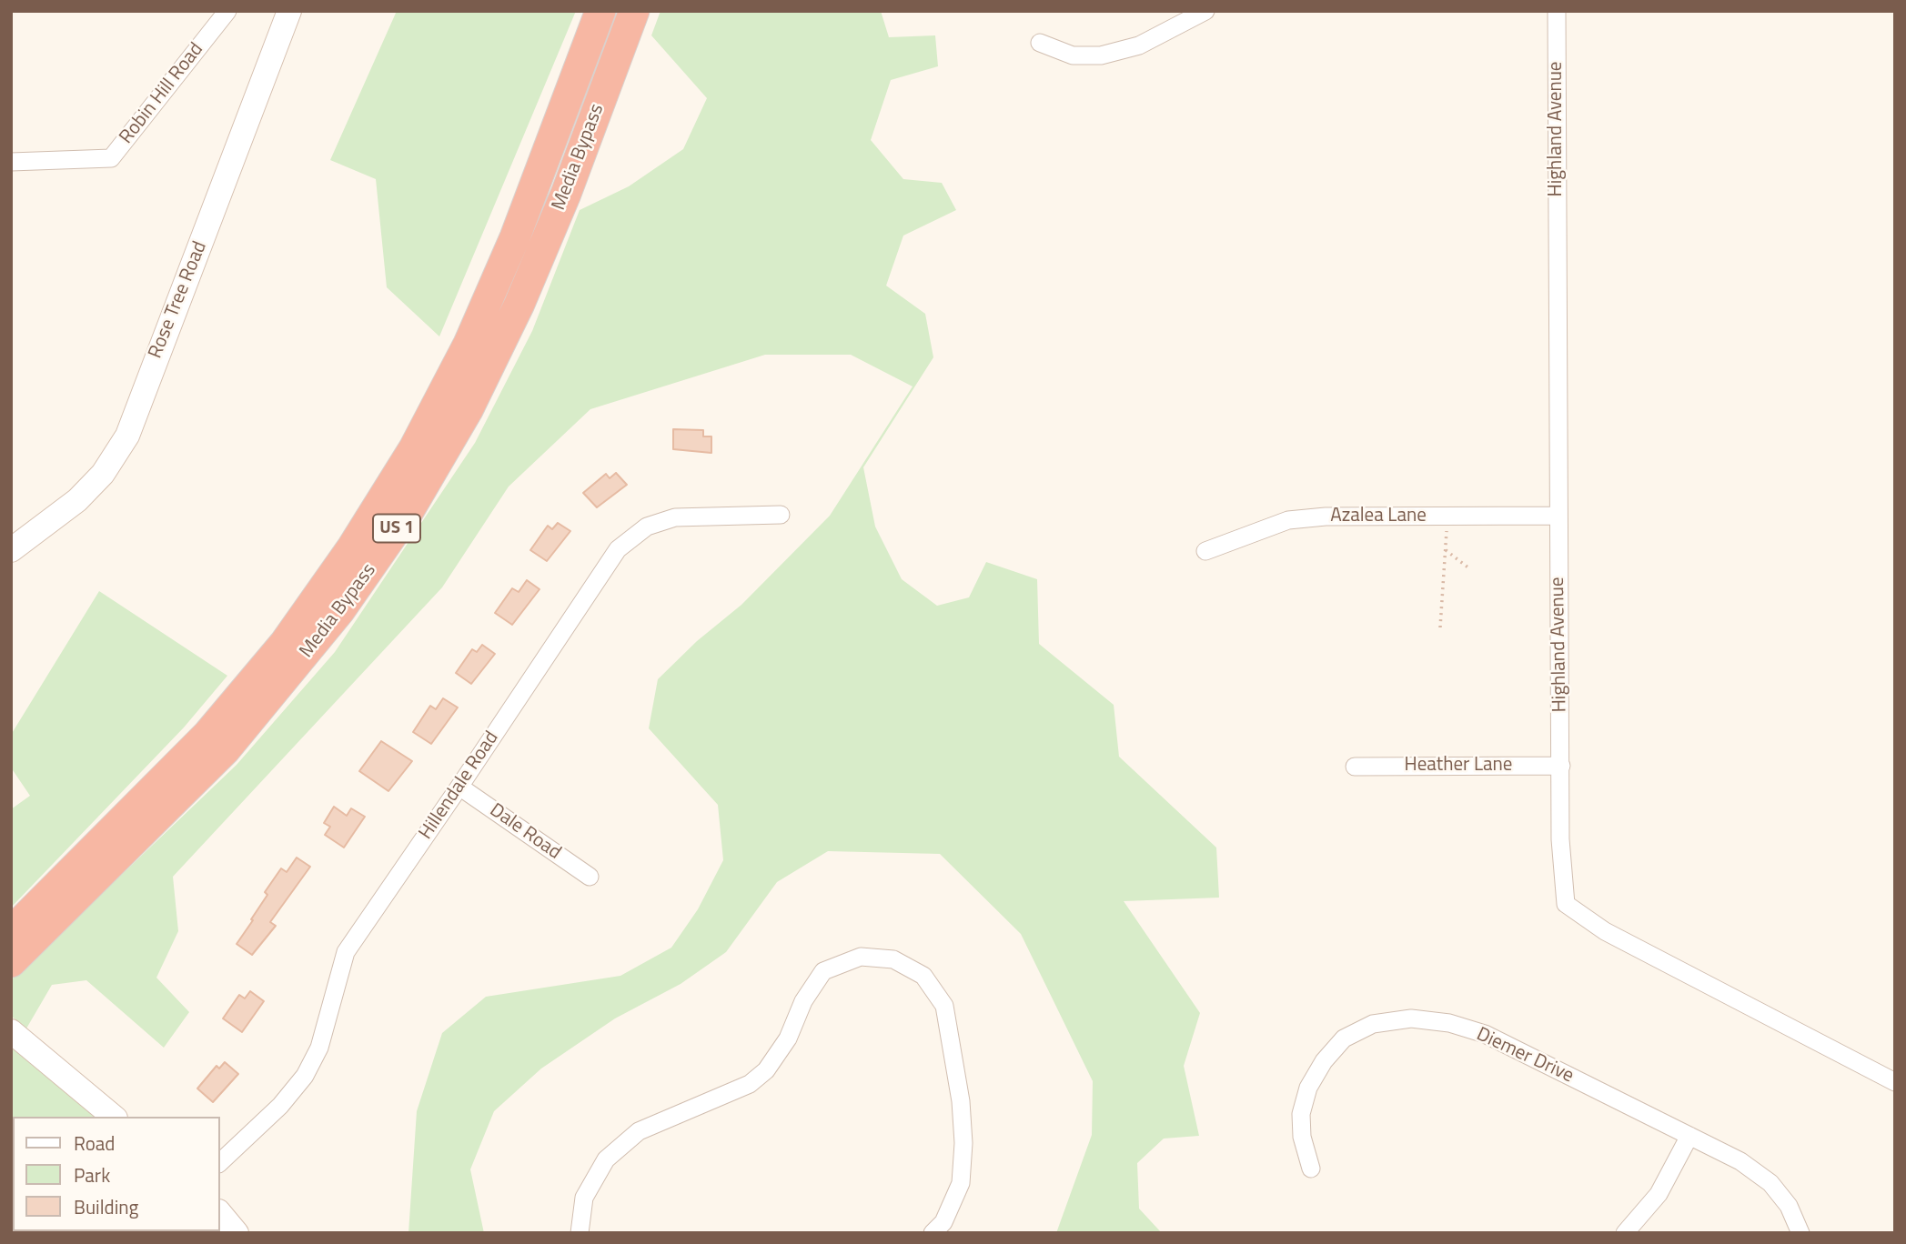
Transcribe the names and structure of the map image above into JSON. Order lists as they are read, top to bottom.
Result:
{
  "streets": {
    "highway": ["Media Bypass", "US 1"],
    "street": [
      "Robin Hill Road",
      "Highland Avenue",
      "Rose Tree Road",
      "Azalea Lane",
      "Heather Lane",
      "Hillendale Road",
      "Dale Road",
      "Diemer Drive"
    ]
  },
  "crossings": [
    ["Highland Avenue", "Azalea Lane"],
    ["Highland Avenue", "Heather Lane"],
    ["Hillendale Road", "Dale Road"]
  ],
  "legend": ["Road", "Park", "Building"]
}
